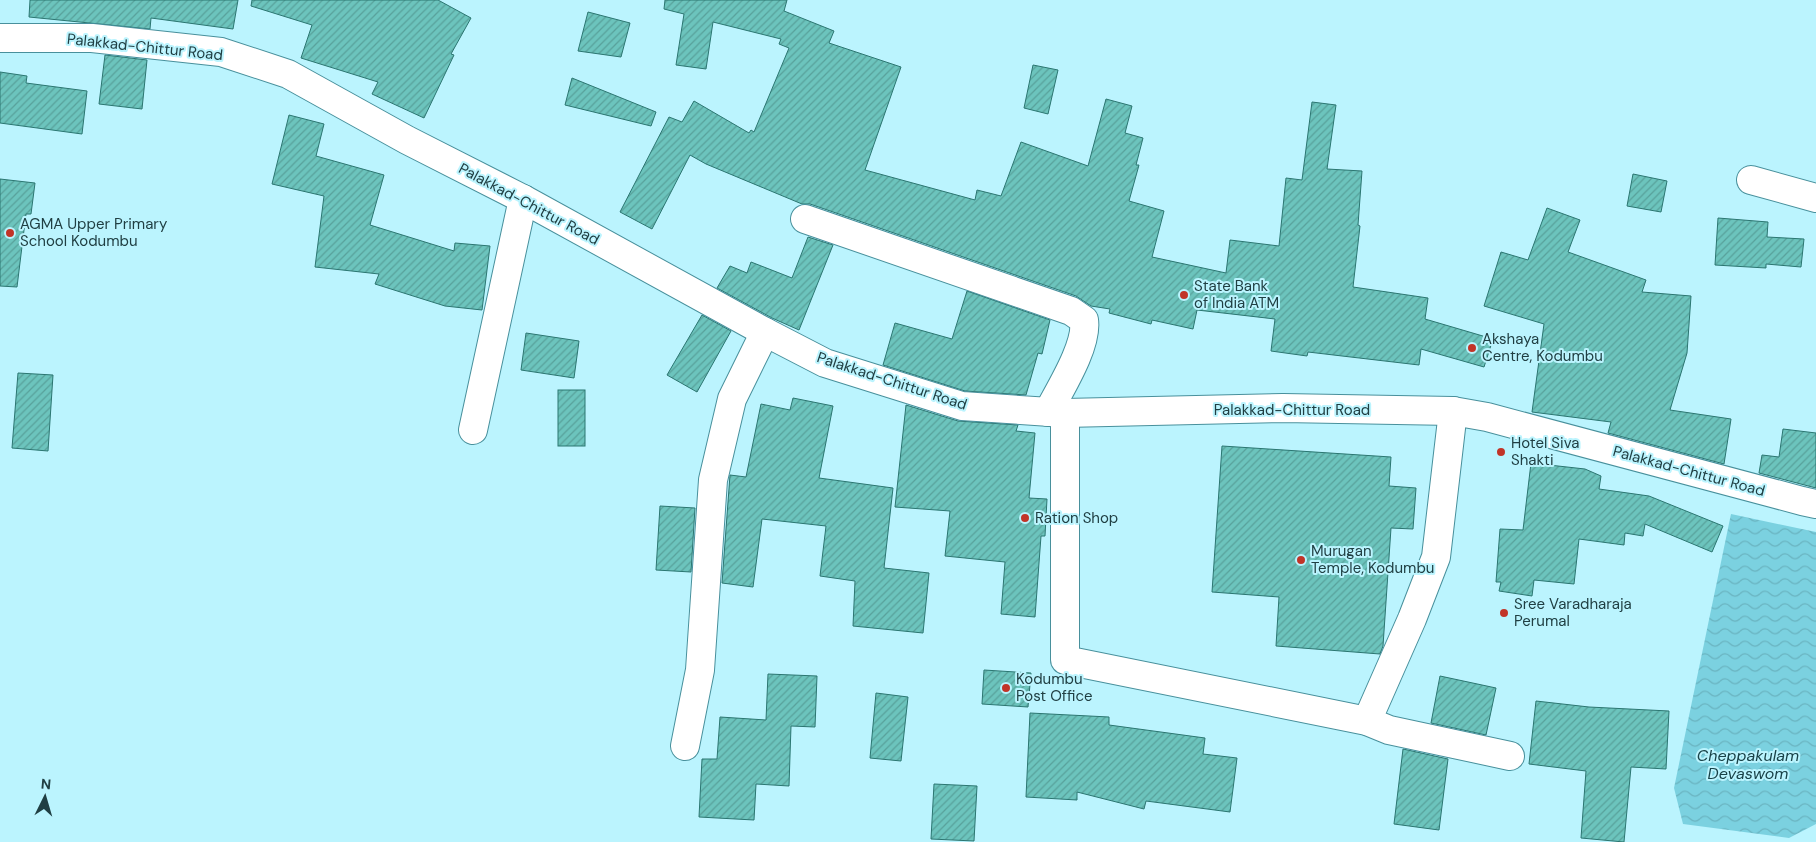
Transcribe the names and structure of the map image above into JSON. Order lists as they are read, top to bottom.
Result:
{
  "streets": {
    "street": ["Palakkad-Chittur Road"]
  },
  "water": ["Cheppakulam Devaswom"],
  "places": [
    "AGMA Upper Primary School Kodumbu",
    "State Bank of India ATM",
    "Akshaya Centre, Kodumbu",
    "Hotel Siva Shakti",
    "Ration Shop",
    "Murugan Temple, Kodumbu",
    "Sree Varadharaja Perumal",
    "Kodumbu Post Office"
  ],
  "north": "top"
}
